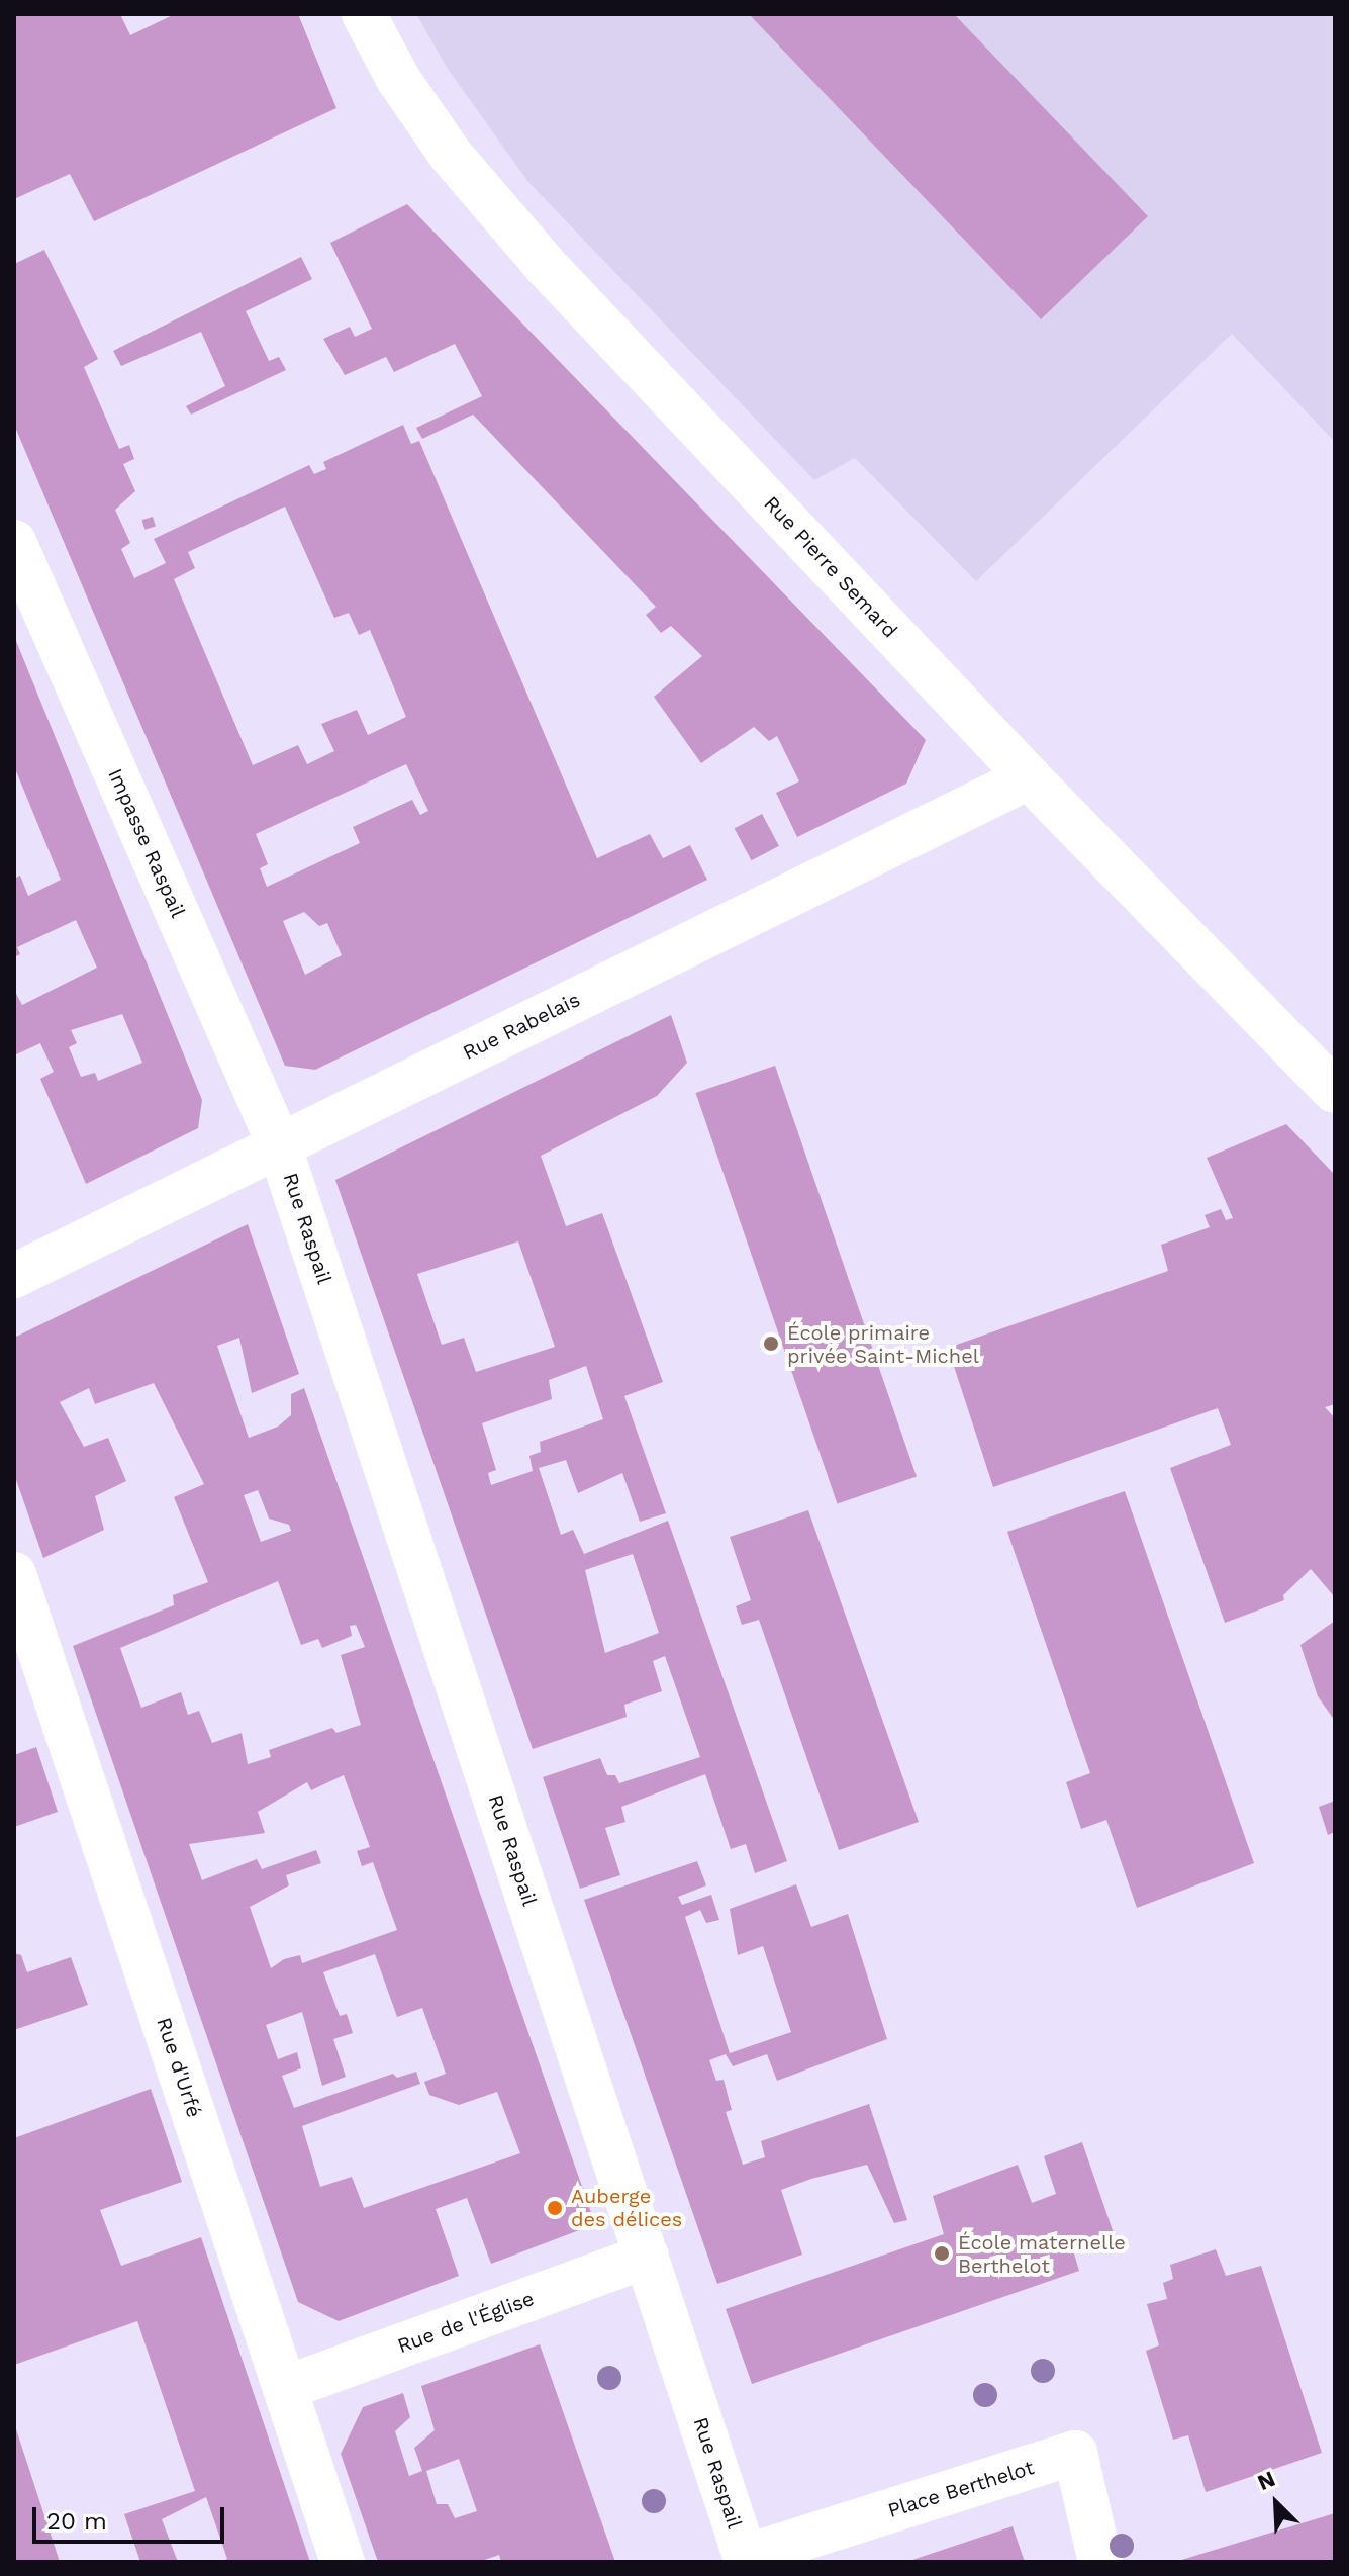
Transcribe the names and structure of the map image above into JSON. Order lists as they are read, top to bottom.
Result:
{
  "streets": {
    "street": [
      "Rue Pierre Semard",
      "Impasse Raspail",
      "Rue Rabelais",
      "Rue Raspail",
      "Rue d'Urfé",
      "Rue de l'Église",
      "Place Berthelot"
    ]
  },
  "crossings": [
    ["Rue Pierre Semard", "Rue Rabelais"],
    ["Impasse Raspail", "Rue Rabelais"],
    ["Impasse Raspail", "Rue Raspail"],
    ["Rue Rabelais", "Rue Raspail"],
    ["Rue Raspail", "Rue de l'Église"],
    ["Rue Raspail", "Place Berthelot"],
    ["Rue d'Urfé", "Rue de l'Église"]
  ],
  "places": ["École primaire privée Saint-Michel", "Auberge des délices", "École maternelle Berthelot"],
  "scale_bar": "20 m",
  "north": "top left"
}
